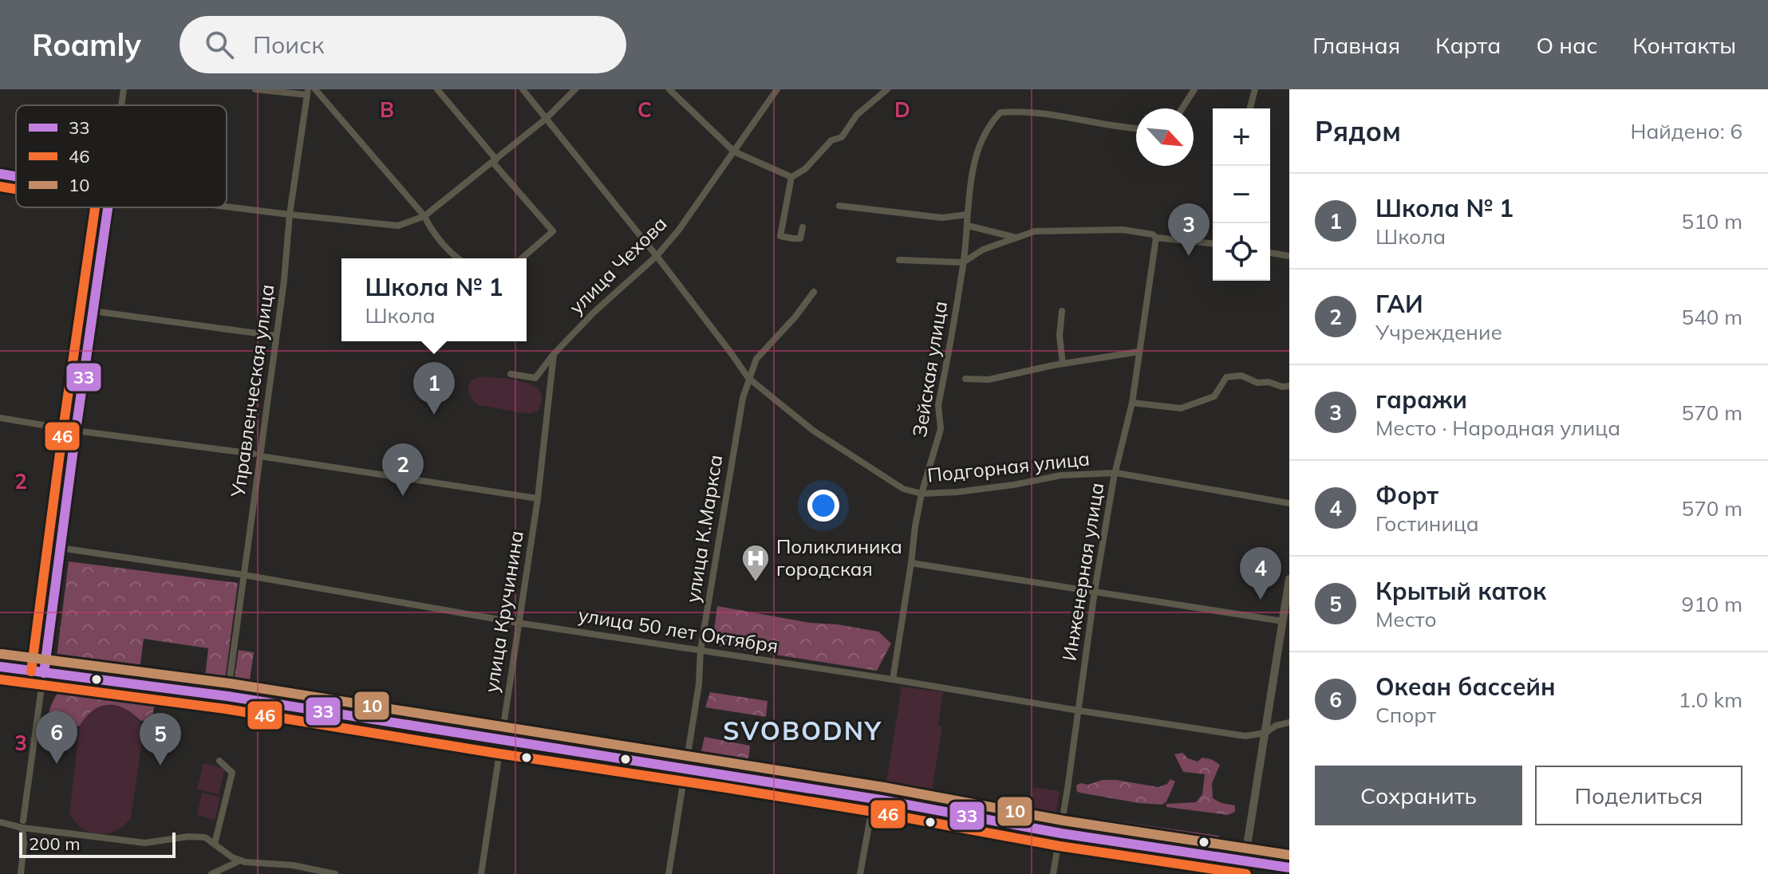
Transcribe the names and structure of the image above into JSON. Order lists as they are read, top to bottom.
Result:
{
  "streets": {
    "street": [
      "улица Чехова",
      "Зейская улица",
      "Управленческая улица",
      "Подгорная улица",
      "улица К.Маркса",
      "Инженерная улица",
      "улица Кручинина",
      "улица 50 лет Октября"
    ]
  },
  "crossings": [
    ["улица Чехова", "Подгорная улица"],
    ["улица Чехова", "улица Кручинина"],
    ["Зейская улица", "Подгорная улица"],
    ["Зейская улица", "улица 50 лет Октября"],
    ["Управленческая улица", "улица 50 лет Октября"],
    ["Подгорная улица", "улица К.Маркса"],
    ["Подгорная улица", "Инженерная улица"],
    ["улица К.Маркса", "улица 50 лет Октября"],
    ["Инженерная улица", "улица 50 лет Октября"],
    ["улица Кручинина", "улица 50 лет Октября"]
  ],
  "districts": ["SVOBODNY"],
  "places": {
    "hospital": ["Поликлиника городская"]
  },
  "lines": ["transit line 33", "transit line 46", "transit line 10"],
  "legend": ["33", "46", "10"],
  "scale_bar": "200 m",
  "north": "bottom right",
  "page": {
    "header": "Roamly",
    "search": "Поиск",
    "nav": [
      "Главная",
      "Карта",
      "О нас",
      "Контакты"
    ],
    "heading": ["Рядом", "Найдено: 6"],
    "map_buttons": ["+", "−"],
    "list": [
      {
        "mark": "1",
        "name": "Школа № 1",
        "note": "Школа",
        "value": "510 m"
      },
      {
        "mark": "2",
        "name": "ГАИ",
        "note": "Учреждение",
        "value": "540 m"
      },
      {
        "mark": "3",
        "name": "гаражи",
        "note": "Место · Народная улица",
        "value": "570 m"
      },
      {
        "mark": "4",
        "name": "Форт",
        "note": "Гостиница",
        "value": "570 m"
      },
      {
        "mark": "5",
        "name": "Крытый каток",
        "note": "Место",
        "value": "910 m"
      },
      {
        "mark": "6",
        "name": "Океан бассейн",
        "note": "Спорт",
        "value": "1.0 km"
      }
    ],
    "pins": [
      "3",
      "1",
      "2",
      "4",
      "6",
      "5"
    ],
    "popup": ["Школа № 1", "Школа"],
    "buttons": ["Сохранить", "Поделиться"],
    "scale": "200 m"
  },
  "grid": {
    "columns": ["B", "C", "D"],
    "rows": ["2", "3"]
  }
}
